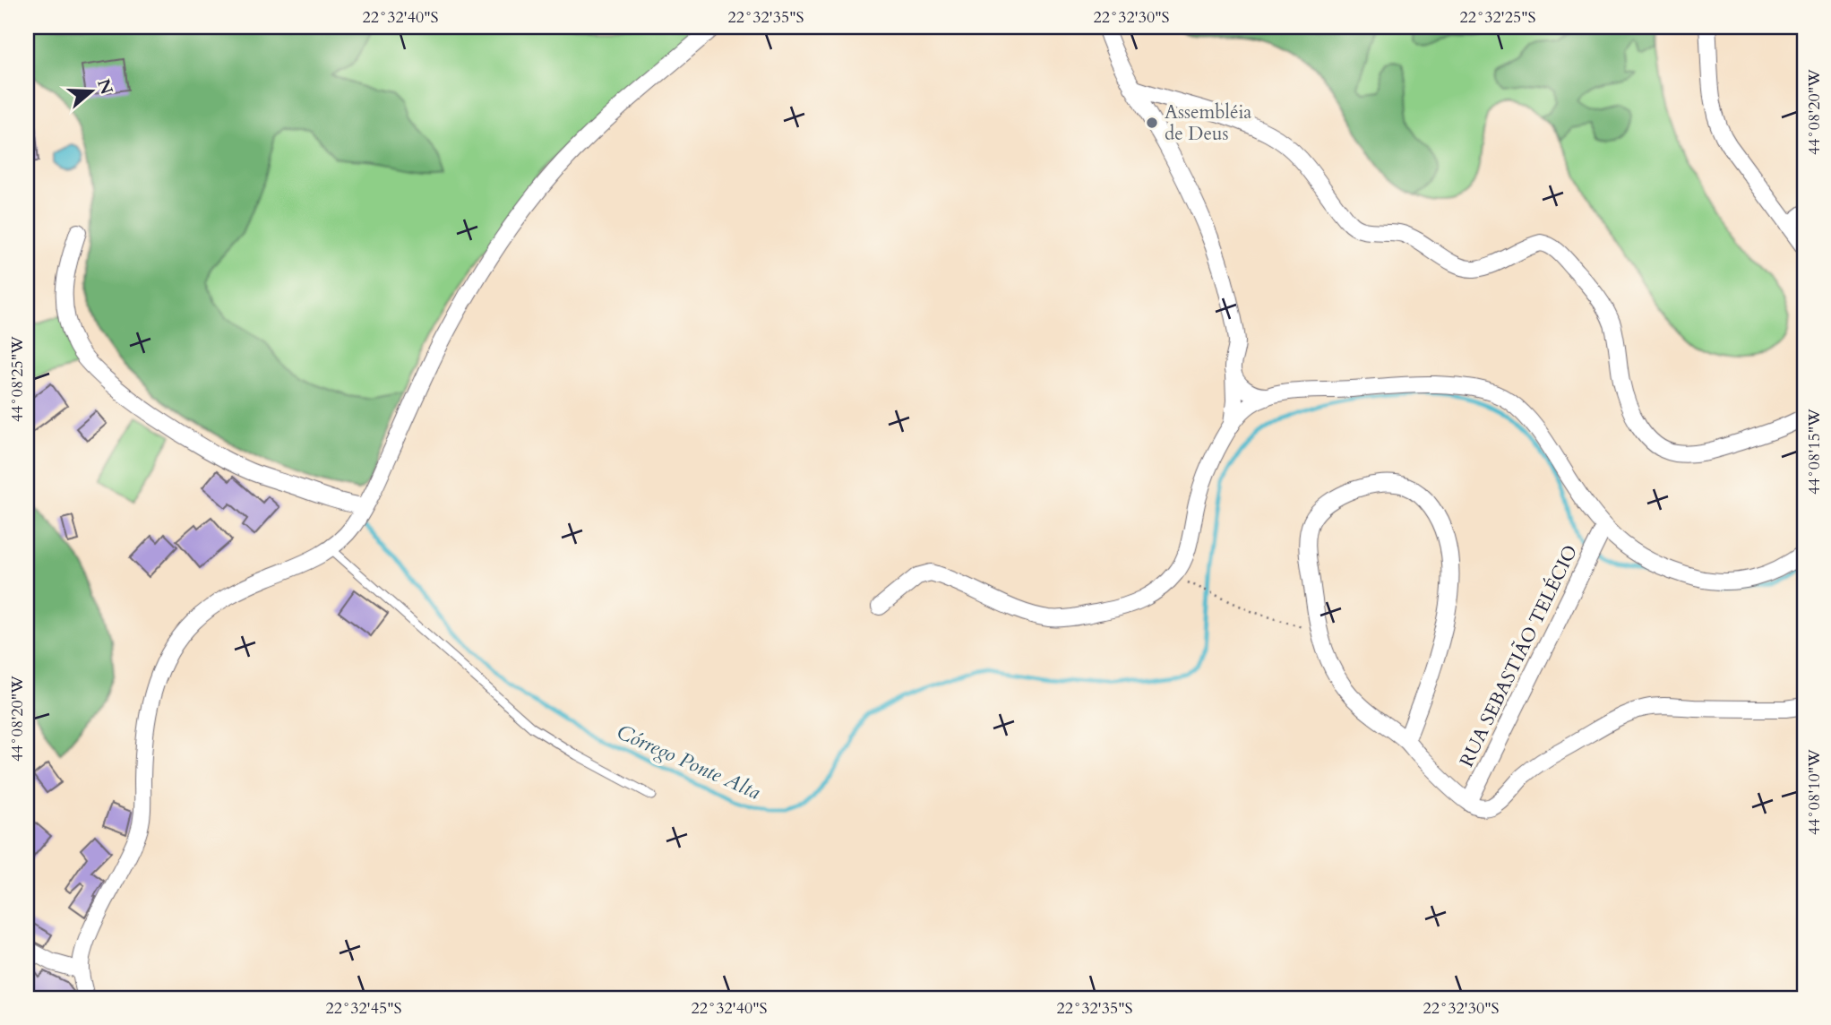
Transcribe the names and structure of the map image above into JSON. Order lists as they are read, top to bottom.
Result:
{
  "streets": {
    "street": ["RUA SEBASTIÃO TELÉCIO"]
  },
  "water": ["Córrego Ponte Alta"],
  "places": ["Assembléia de Deus"],
  "north": "right",
  "coordinates": [
    "22°32'40\"S",
    "22°32'35\"S",
    "22°32'30\"S",
    "22°32'25\"S",
    "44°08'20\"W",
    "44°08'25\"W",
    "44°08'15\"W",
    "44°08'10\"W",
    "22°32'45\"S"
  ]
}
